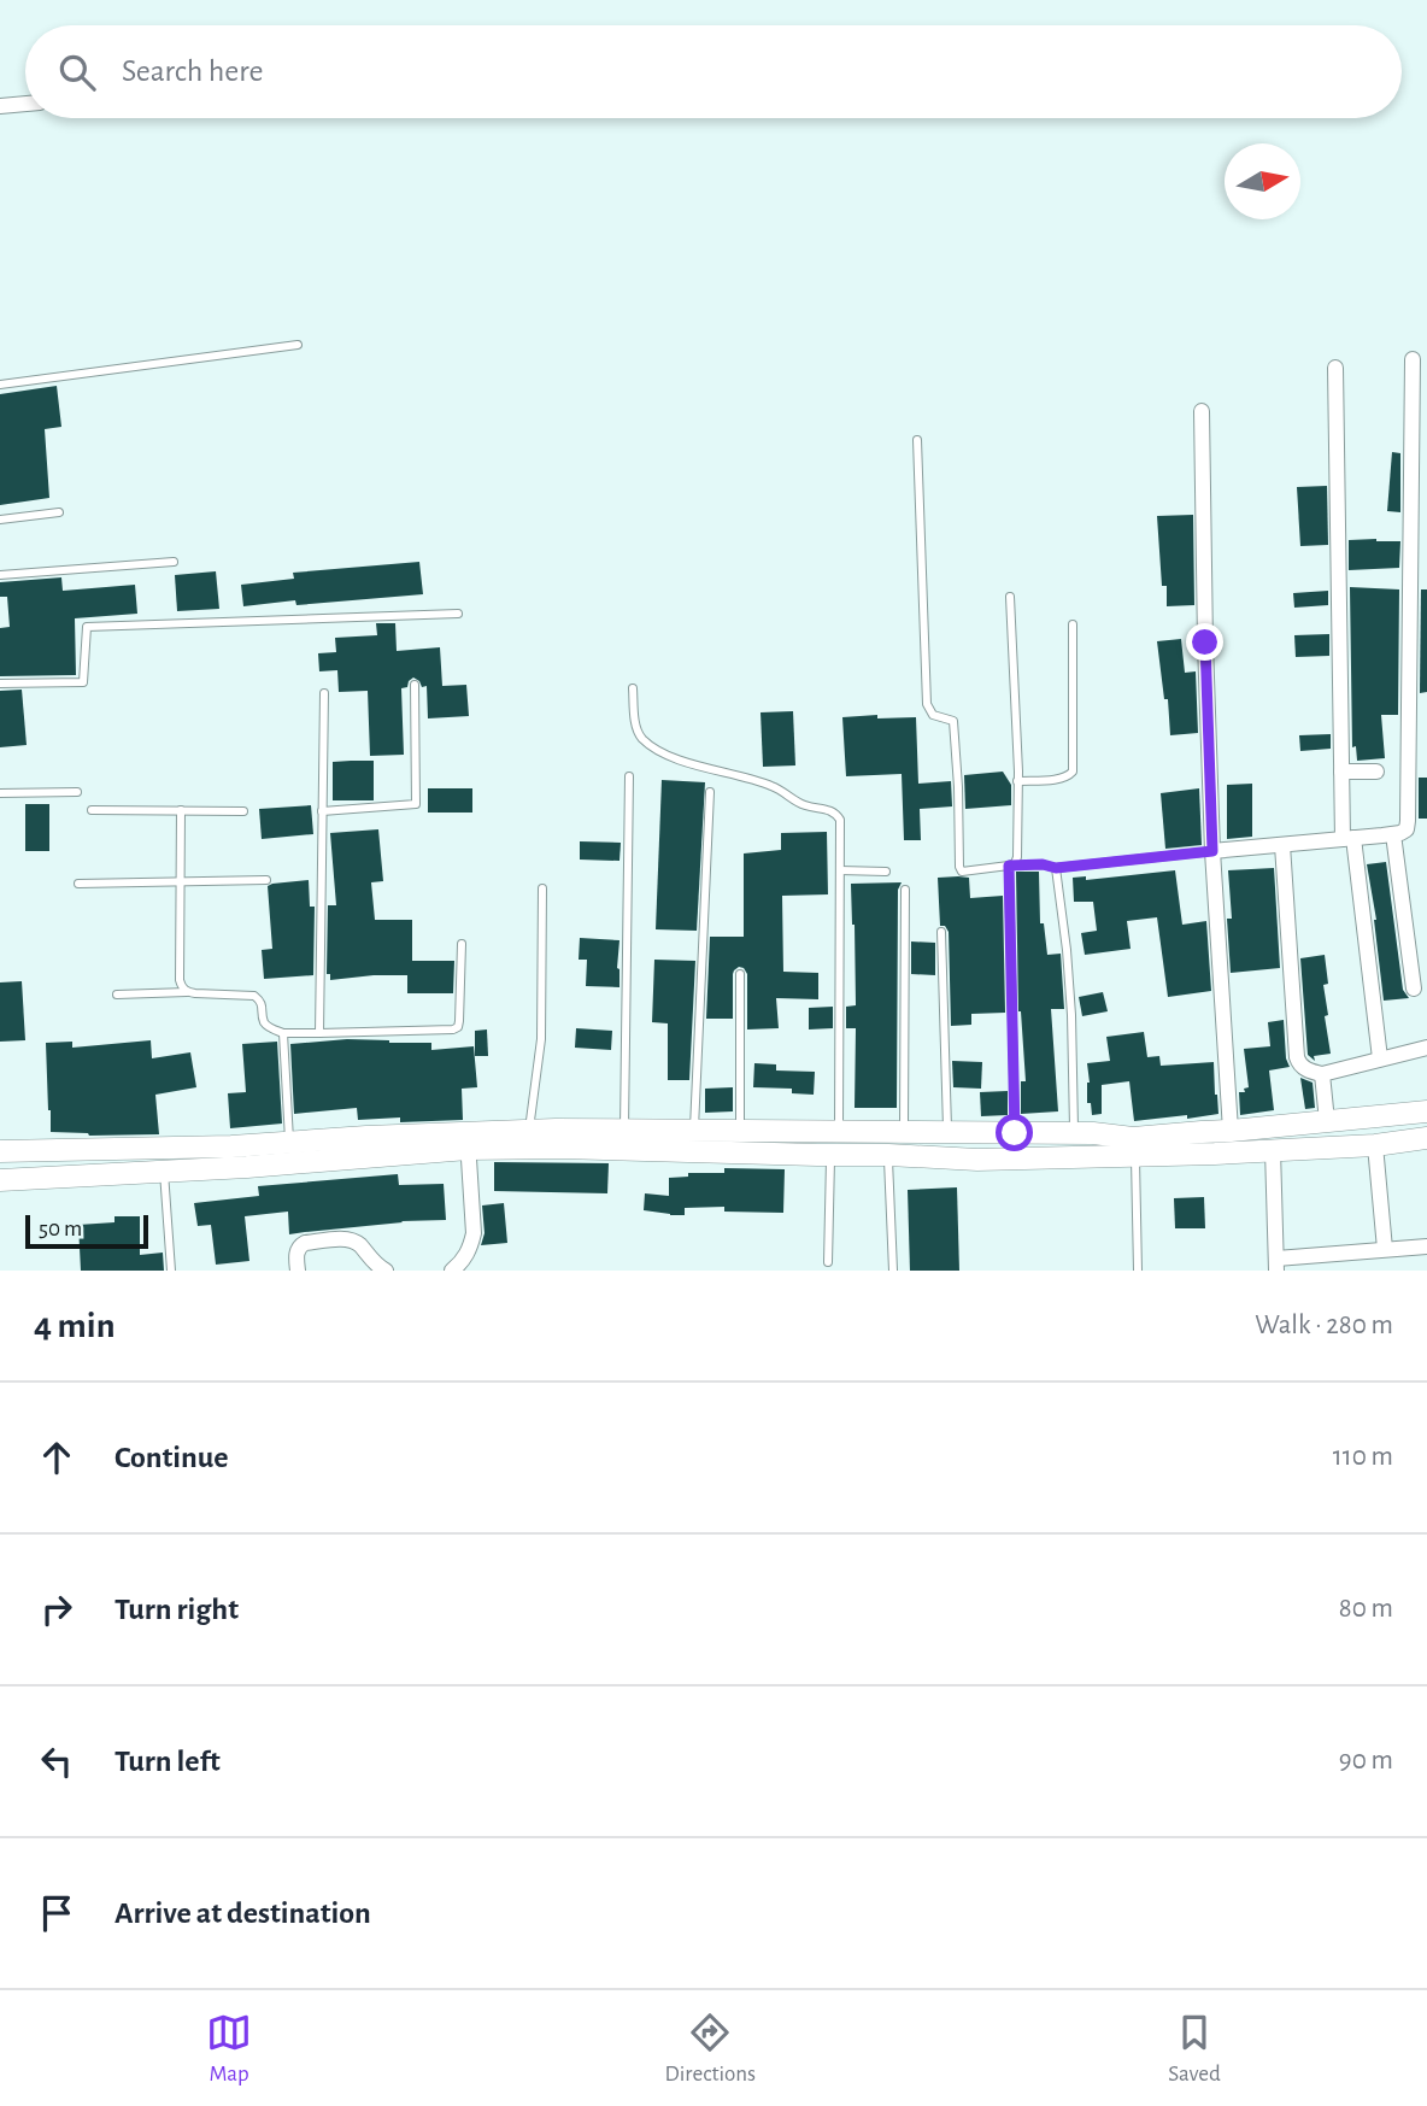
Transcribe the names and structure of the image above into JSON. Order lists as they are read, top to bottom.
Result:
{
  "scale_bar": "50 m",
  "north": "right",
  "page": {
    "search": "Search here",
    "scale": "50 m",
    "heading": ["4 min", "Walk · 280 m"],
    "list": [
      ["Continue", "110 m"],
      ["Turn right", "80 m"],
      ["Turn left", "90 m"],
      "Arrive at destination"
    ],
    "nav": ["Map", "Directions", "Saved"]
  }
}
